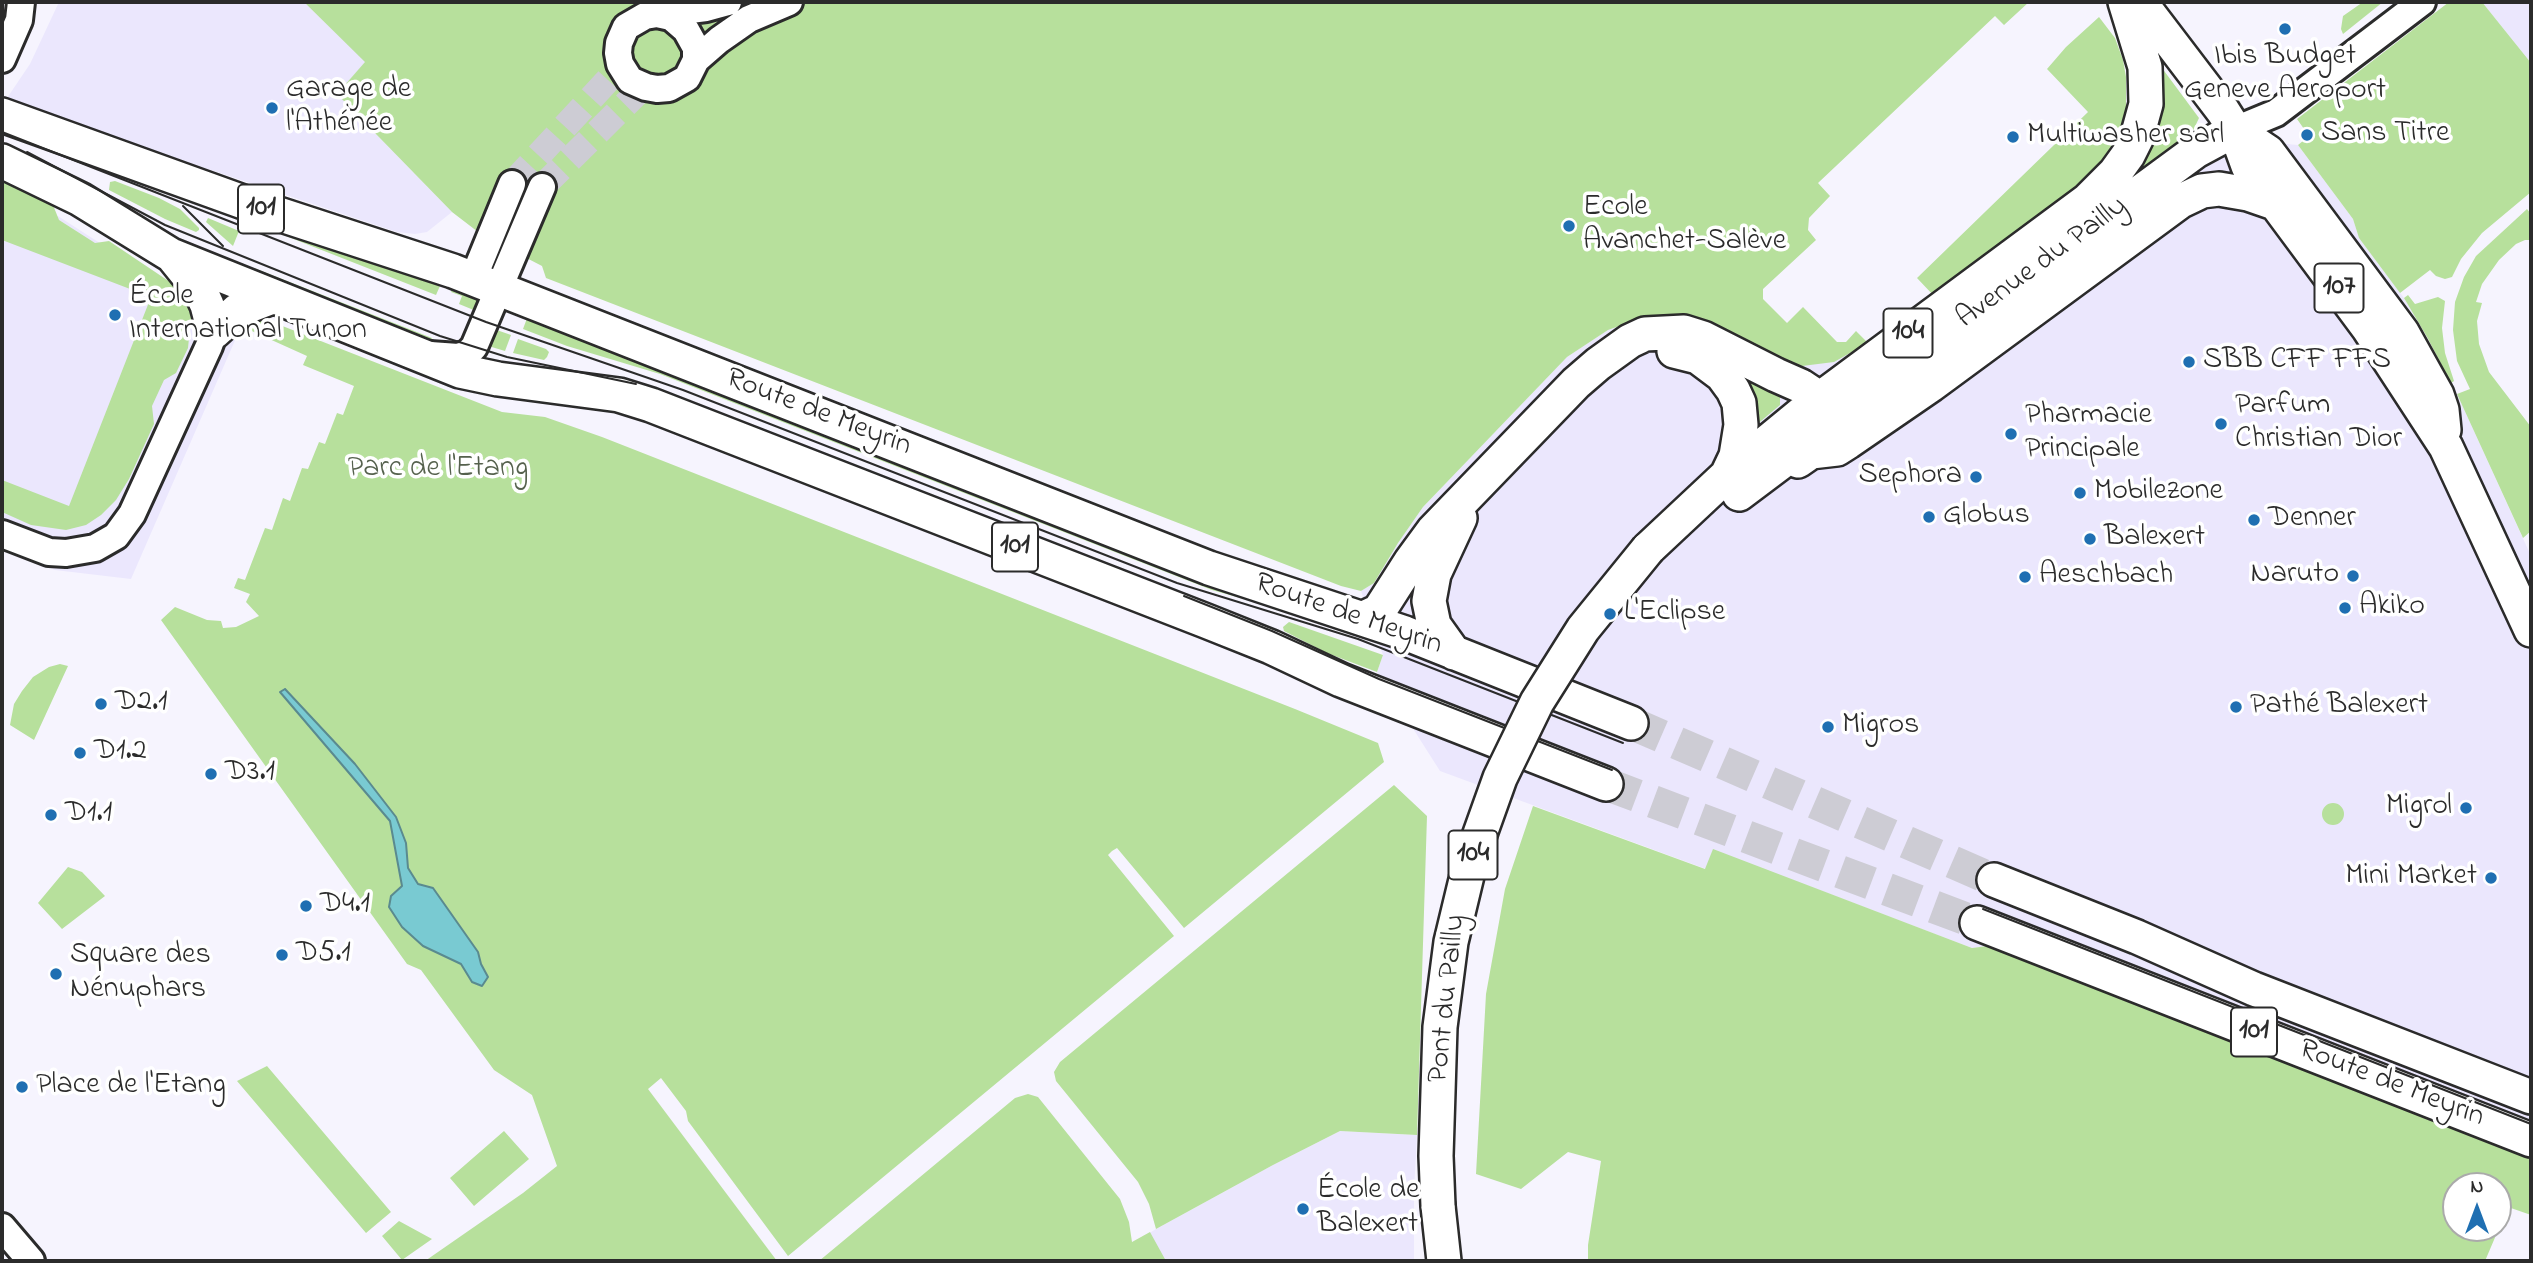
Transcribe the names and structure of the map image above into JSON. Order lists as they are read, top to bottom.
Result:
{
  "streets": {
    "main road": [
      "101",
      "Avenue du Pailly",
      "107",
      "104",
      "Route de Meyrin",
      "Pont du Pailly"
    ]
  },
  "crossings": [
    ["Avenue du Pailly", "107"],
    ["Avenue du Pailly", "104"],
    ["Avenue du Pailly", "Pont du Pailly"],
    ["107", "104"],
    ["104", "Pont du Pailly"]
  ],
  "parks": ["Parc de l'Etang"],
  "places": [
    "Ibis Budget Geneve Aeroport",
    "Garage de l'Athénée",
    "Sans Titre",
    "Multiwasher sarl",
    "Ecole Avanchet-Salève",
    "École International Tunon",
    "SBB CFF FFS",
    "Parfum Christian Dior",
    "Pharmacie Principale",
    "Sephora",
    "Mobilezone",
    "Globus",
    "Denner",
    "Balexert",
    "Naruto",
    "Aeschbach",
    "Akiko",
    "L'Eclipse",
    "D2.1",
    "Pathé Balexert",
    "Migros",
    "D1.2",
    "D3.1",
    "Migrol",
    "D1.1",
    "Mini Market",
    "D4.1",
    "D5.1",
    "Square des Nénuphars",
    "Place de l'Etang",
    "École de Balexert"
  ],
  "north": "top"
}
